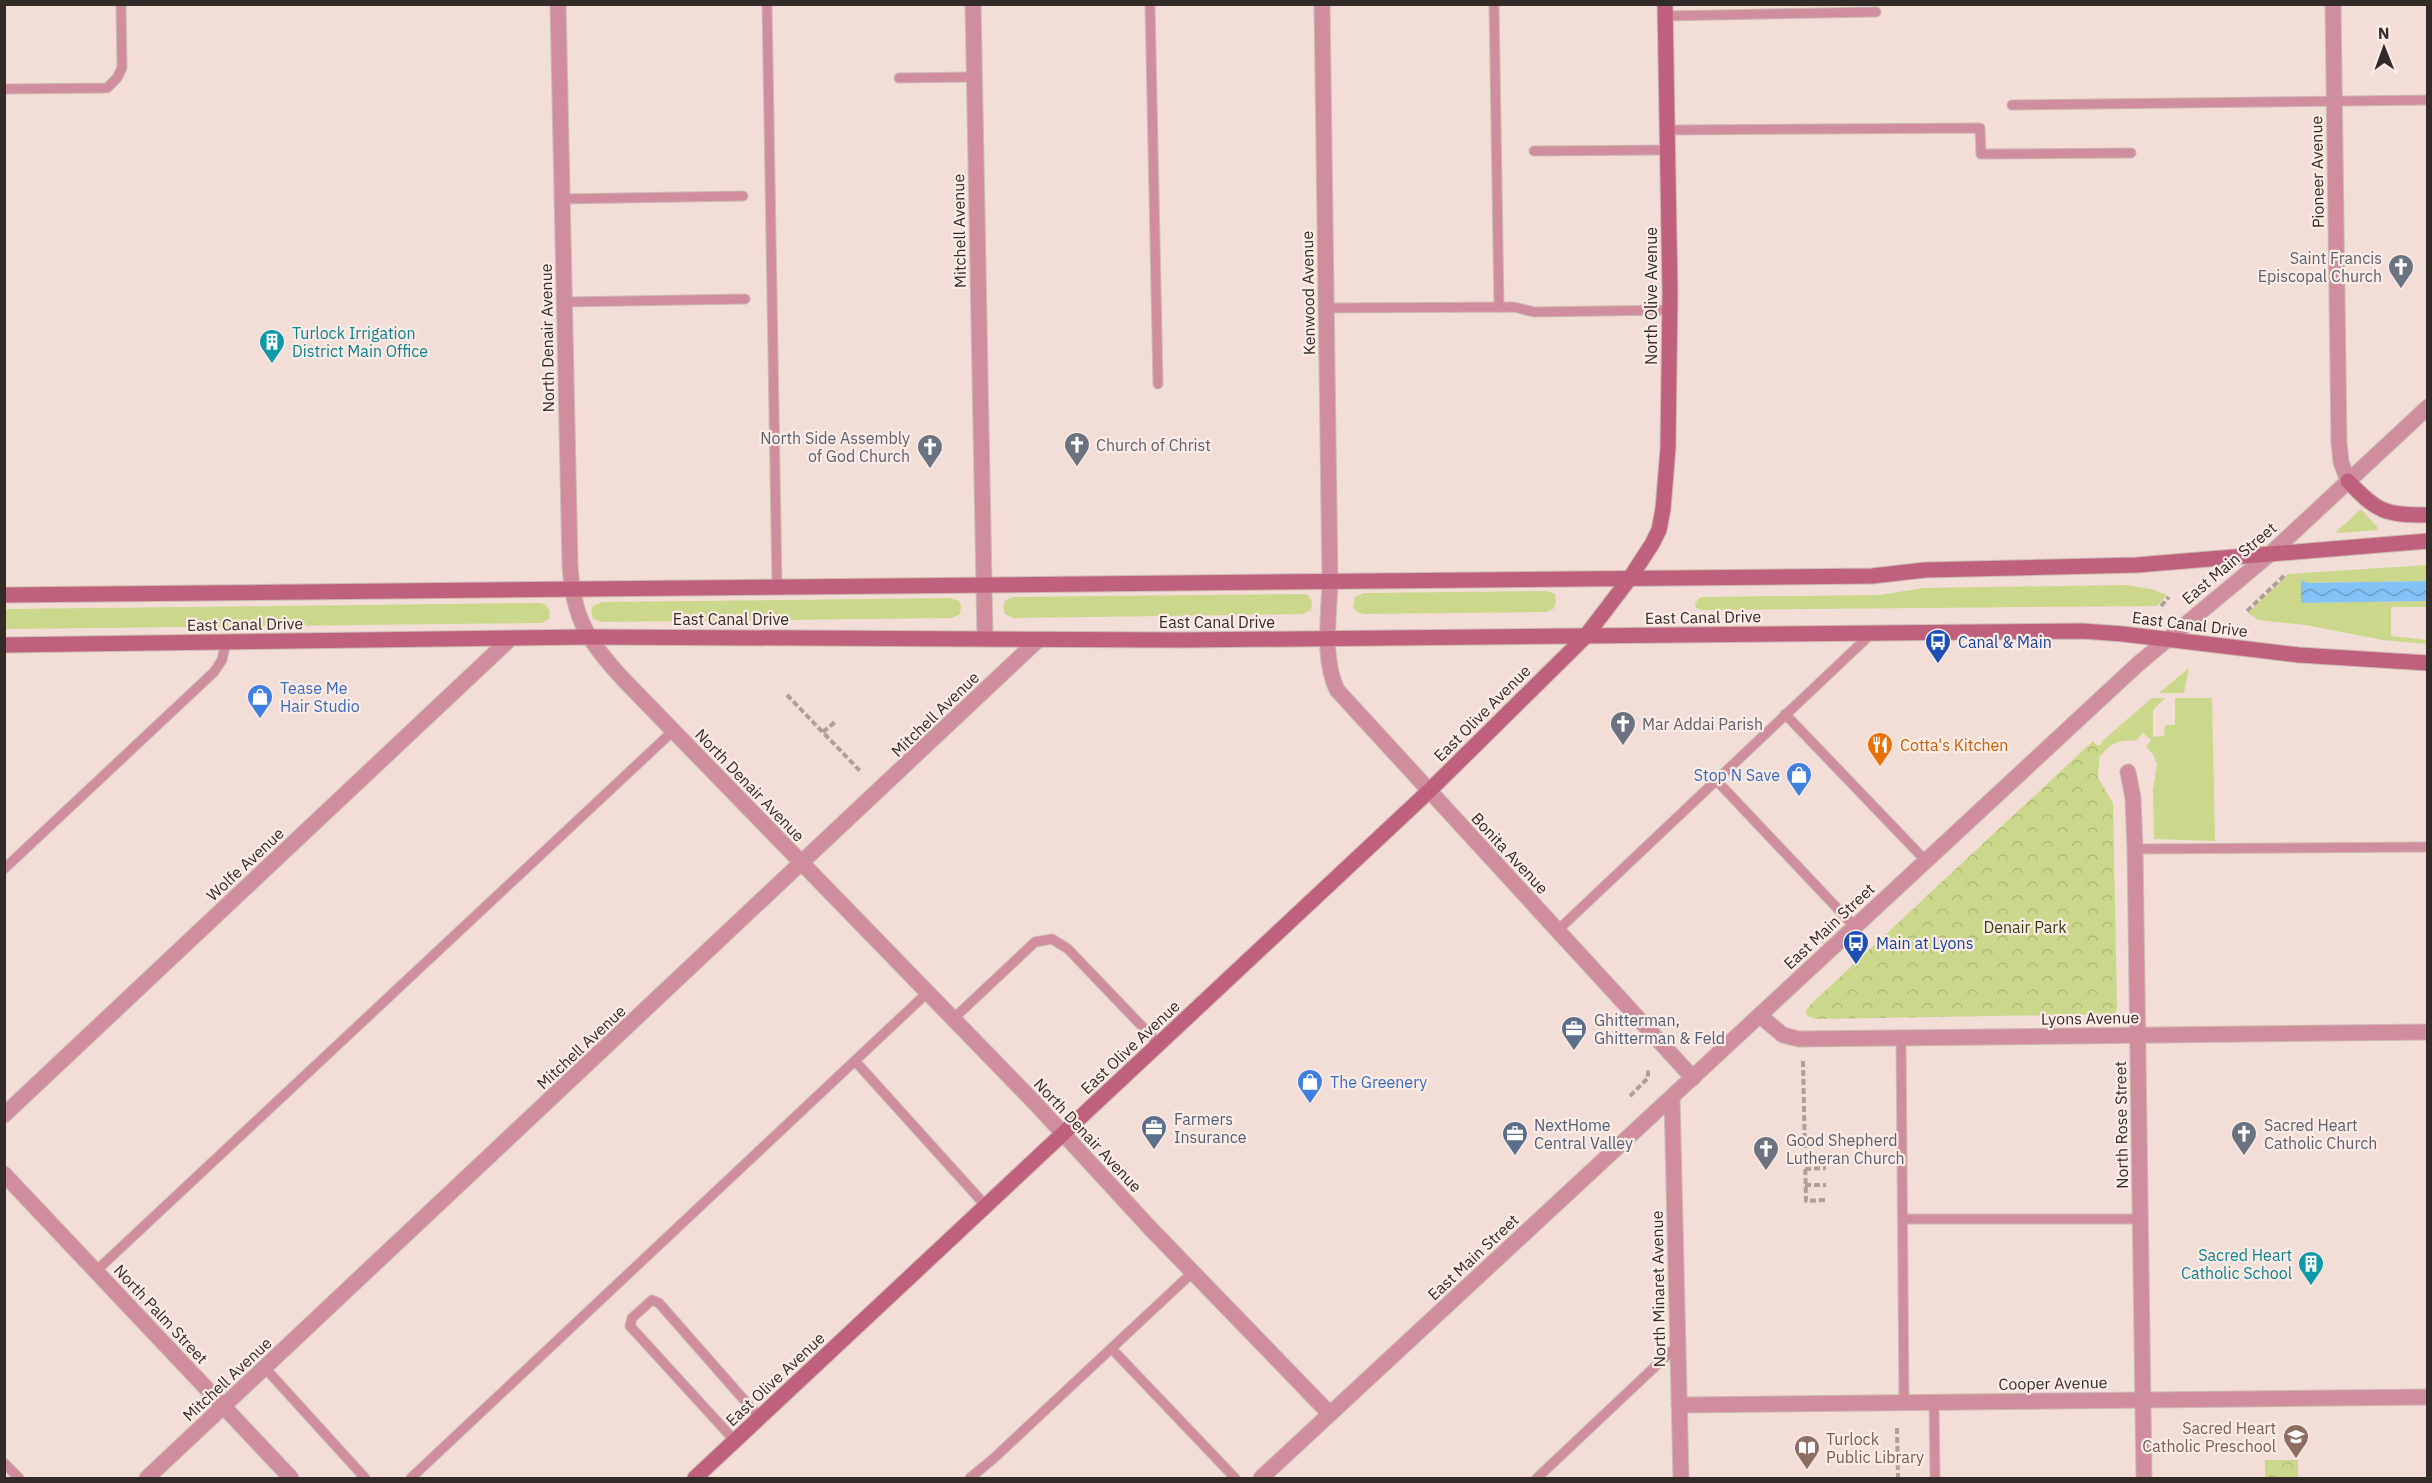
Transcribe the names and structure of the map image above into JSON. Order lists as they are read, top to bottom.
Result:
{
  "streets": {
    "main road": ["North Olive Avenue", "East Canal Drive", "East Olive Avenue"],
    "street": [
      "Pioneer Avenue",
      "Mitchell Avenue",
      "Kenwood Avenue",
      "North Denair Avenue",
      "East Main Street",
      "Bonita Avenue",
      "Wolfe Avenue",
      "Lyons Avenue",
      "North Rose Street",
      "North Minaret Avenue",
      "North Palm Street",
      "Cooper Avenue"
    ]
  },
  "crossings": [
    ["Pioneer Avenue", "East Main Street"],
    ["Mitchell Avenue", "North Denair Avenue"],
    ["Mitchell Avenue", "East Canal Drive"],
    ["Mitchell Avenue", "North Palm Street"],
    ["Kenwood Avenue", "East Canal Drive"],
    ["Kenwood Avenue", "Bonita Avenue"],
    ["North Olive Avenue", "East Canal Drive"],
    ["North Olive Avenue", "East Olive Avenue"],
    ["North Denair Avenue", "East Main Street"],
    ["North Denair Avenue", "East Canal Drive"],
    ["North Denair Avenue", "East Olive Avenue"],
    ["East Main Street", "East Canal Drive"],
    ["East Main Street", "Bonita Avenue"],
    ["East Main Street", "Lyons Avenue"],
    ["East Main Street", "North Minaret Avenue"],
    ["East Canal Drive", "East Olive Avenue"],
    ["East Canal Drive", "Bonita Avenue"],
    ["East Canal Drive", "Wolfe Avenue"],
    ["East Olive Avenue", "Bonita Avenue"],
    ["Lyons Avenue", "North Rose Street"],
    ["North Rose Street", "Cooper Avenue"],
    ["North Minaret Avenue", "Cooper Avenue"]
  ],
  "parks": ["Denair Park"],
  "places": {
    "church": [
      "Saint Francis Episcopal Church",
      "Church of Christ",
      "North Side Assembly of God Church",
      "Mar Addai Parish",
      "Sacred Heart Catholic Church",
      "Good Shepherd Lutheran Church"
    ],
    "building": ["Turlock Irrigation District Main Office", "Sacred Heart Catholic School"],
    "bus stop": ["Canal & Main", "Main at Lyons"],
    "shop": ["Tease Me Hair Studio", "Stop N Save", "The Greenery"],
    "restaurant": ["Cotta's Kitchen"],
    "office": ["Ghitterman, Ghitterman & Feld", "Farmers Insurance", "NextHome Central Valley"],
    "school or university": ["Sacred Heart Catholic Preschool"],
    "library": ["Turlock Public Library"]
  },
  "north": "top"
}
